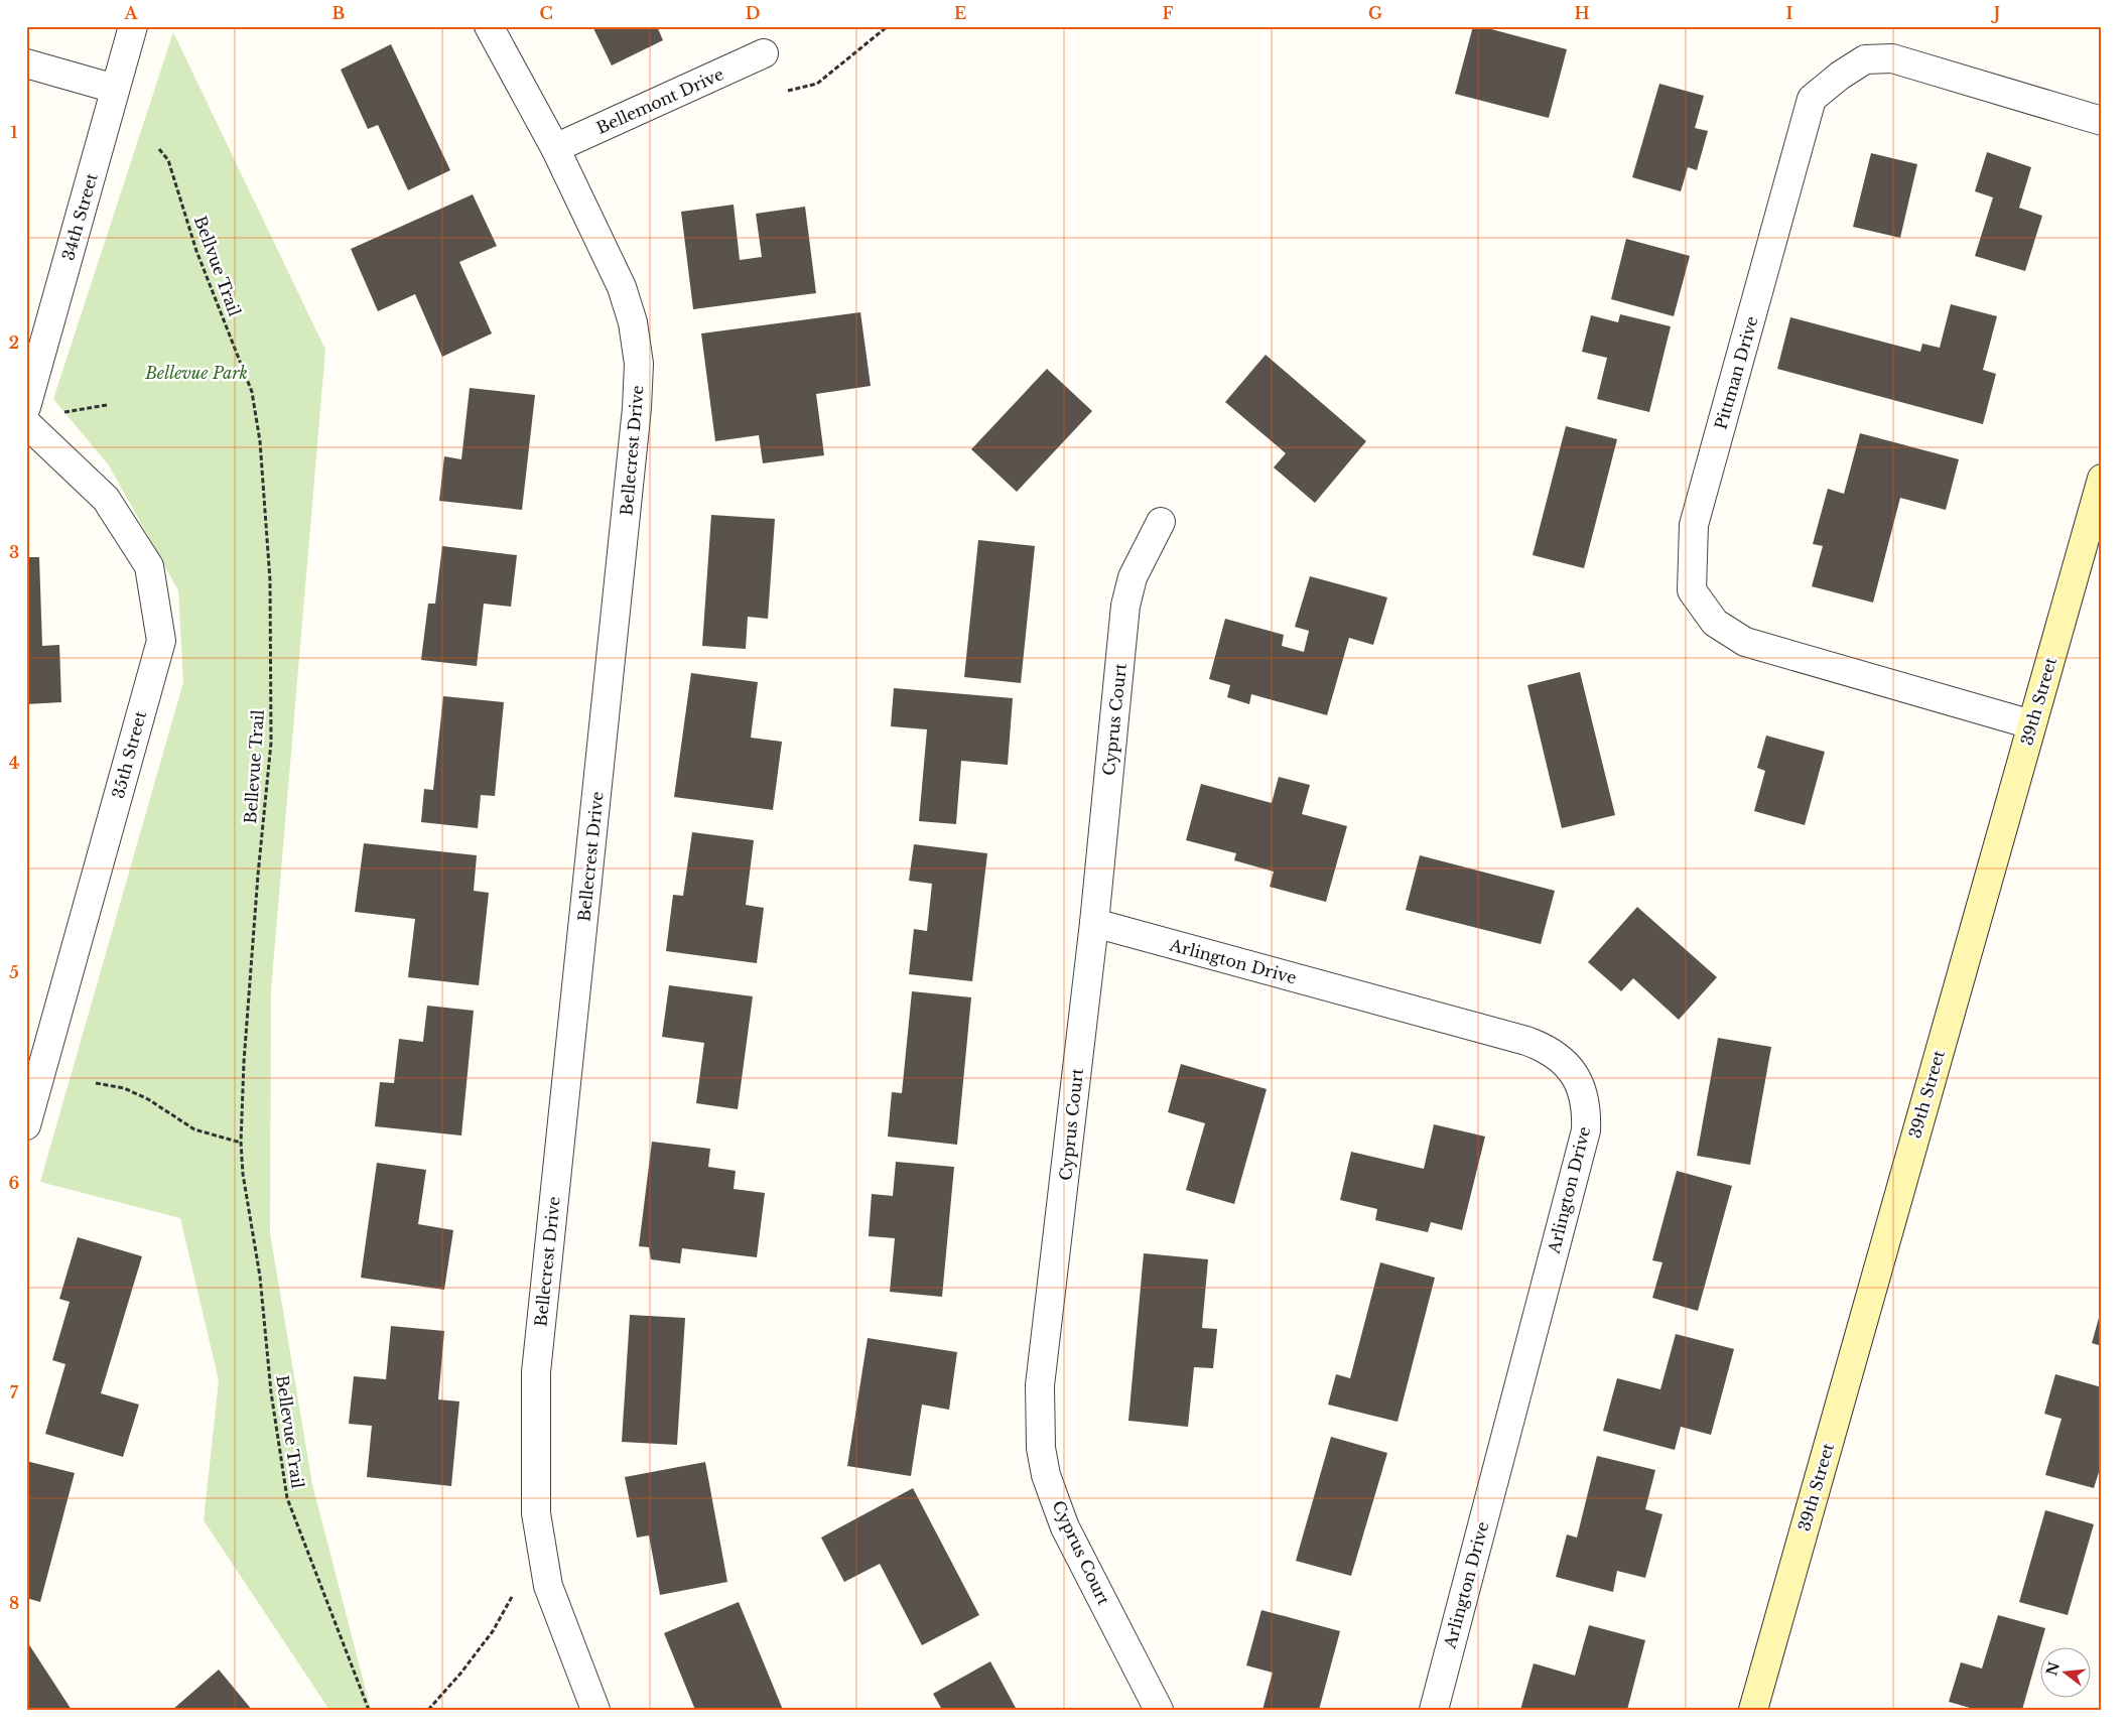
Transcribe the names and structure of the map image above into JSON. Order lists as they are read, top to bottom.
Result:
{
  "streets": {
    "main road": ["39th Street"],
    "street": [
      "Bellemont Drive",
      "34th Street",
      "Pittman Drive",
      "Bellecrest Drive",
      "Cyprus Court",
      "35th Street",
      "Arlington Drive"
    ],
    "path": ["Bellvue Trail", "Bellevue Trail"]
  },
  "crossings": [
    ["Bellemont Drive", "Bellecrest Drive"],
    ["Bellvue Trail", "Bellevue Trail"],
    ["Pittman Drive", "39th Street"],
    ["Cyprus Court", "Arlington Drive"]
  ],
  "parks": ["Bellevue Park"],
  "north": "left",
  "grid": {
    "columns": [
      "A",
      "B",
      "C",
      "D",
      "E",
      "F",
      "G",
      "H",
      "I",
      "J"
    ],
    "rows": [
      "1",
      "2",
      "3",
      "4",
      "5",
      "6",
      "7",
      "8"
    ]
  }
}
